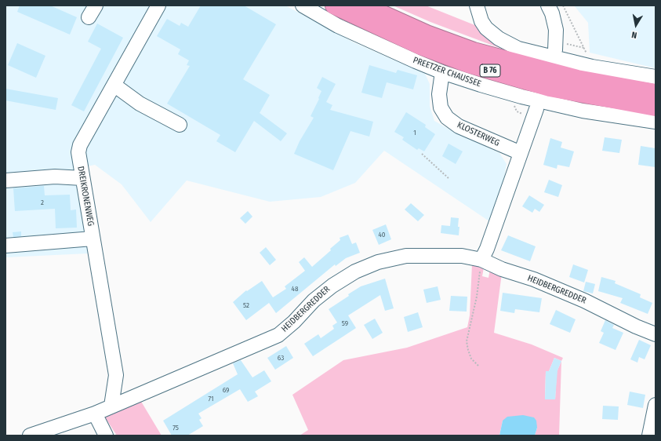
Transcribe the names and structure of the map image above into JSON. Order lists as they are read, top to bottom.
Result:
{
  "streets": {
    "highway": ["B 76", "PREETZER CHAUSSEE"],
    "street": ["KLOSTERWEG", "DREIKRONENWEG", "HEIDBERGREDDER"]
  },
  "crossings": [
    ["PREETZER CHAUSSEE", "KLOSTERWEG"],
    ["DREIKRONENWEG", "HEIDBERGREDDER"]
  ],
  "house_numbers": [
    "1",
    "2",
    "40",
    "48",
    "52",
    "59",
    "63",
    "69",
    "71",
    "75"
  ],
  "north": "bottom"
}
